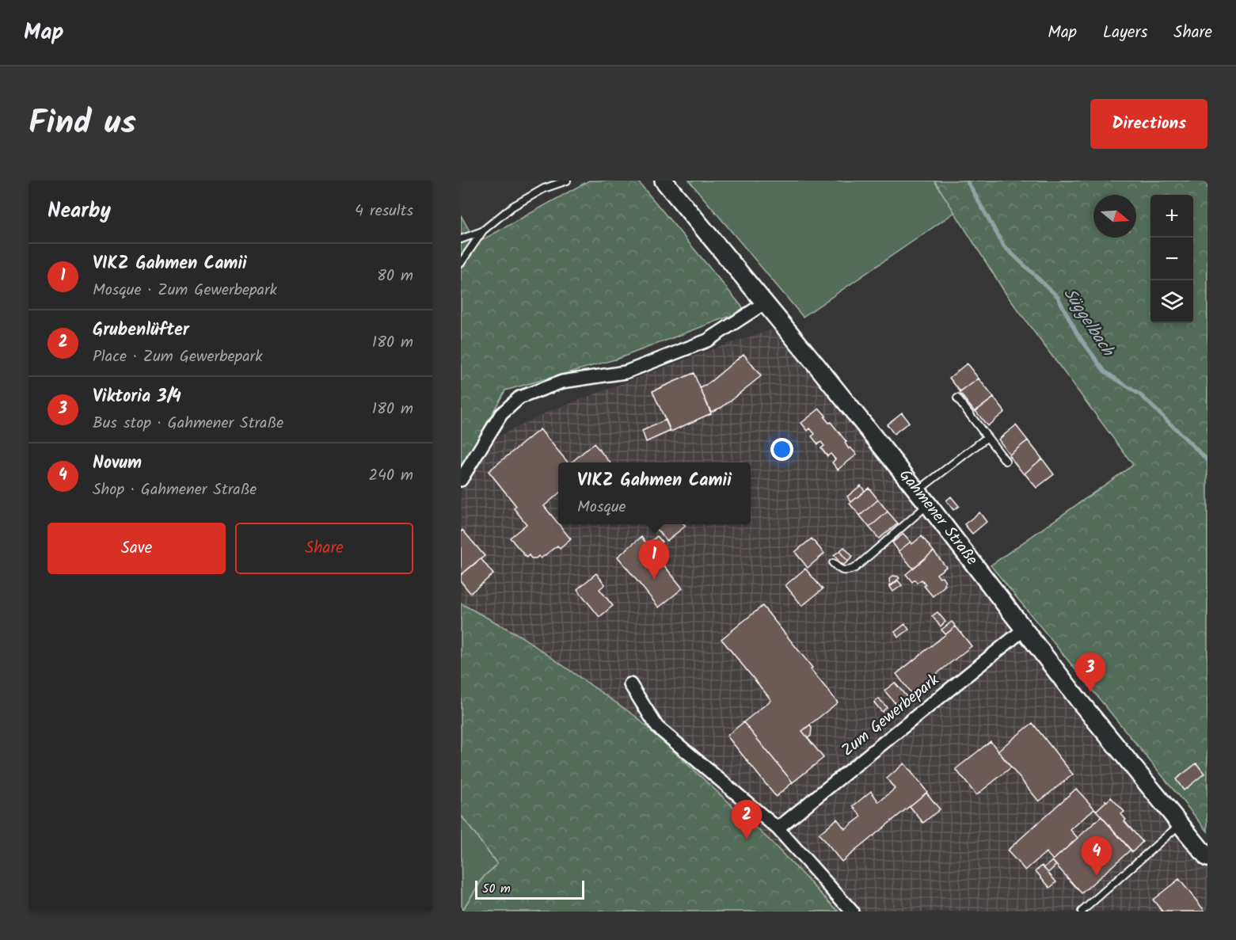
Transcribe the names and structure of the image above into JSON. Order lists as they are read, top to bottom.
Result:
{
  "streets": {
    "main road": ["Gahmener Straße"],
    "street": ["Zum Gewerbepark"]
  },
  "crossings": [
    ["Gahmener Straße", "Zum Gewerbepark"]
  ],
  "water": ["Süggelbach"],
  "scale_bar": "50 m",
  "north": "right",
  "page": {
    "header": "Map",
    "nav": ["Map", "Layers", "Share"],
    "title": "Find us",
    "buttons": [
      "Directions",
      ["Save", "Share"]
    ],
    "heading": ["Nearby", "4 results"],
    "map_buttons": ["+", "−"],
    "list": [
      {
        "mark": "1",
        "name": "VIKZ Gahmen Camii",
        "note": "Mosque · Zum Gewerbepark",
        "value": "80 m"
      },
      {
        "mark": "2",
        "name": "Grubenlüfter",
        "note": "Place · Zum Gewerbepark",
        "value": "180 m"
      },
      {
        "mark": "3",
        "name": "Viktoria 3/4",
        "note": "Bus stop · Gahmener Straße",
        "value": "180 m"
      },
      {
        "mark": "4",
        "name": "Novum",
        "note": "Shop · Gahmener Straße",
        "value": "240 m"
      }
    ],
    "popup": ["VIKZ Gahmen Camii", "Mosque"],
    "pins": [
      "1",
      "3",
      "2",
      "4"
    ],
    "scale": "50 m"
  }
}
